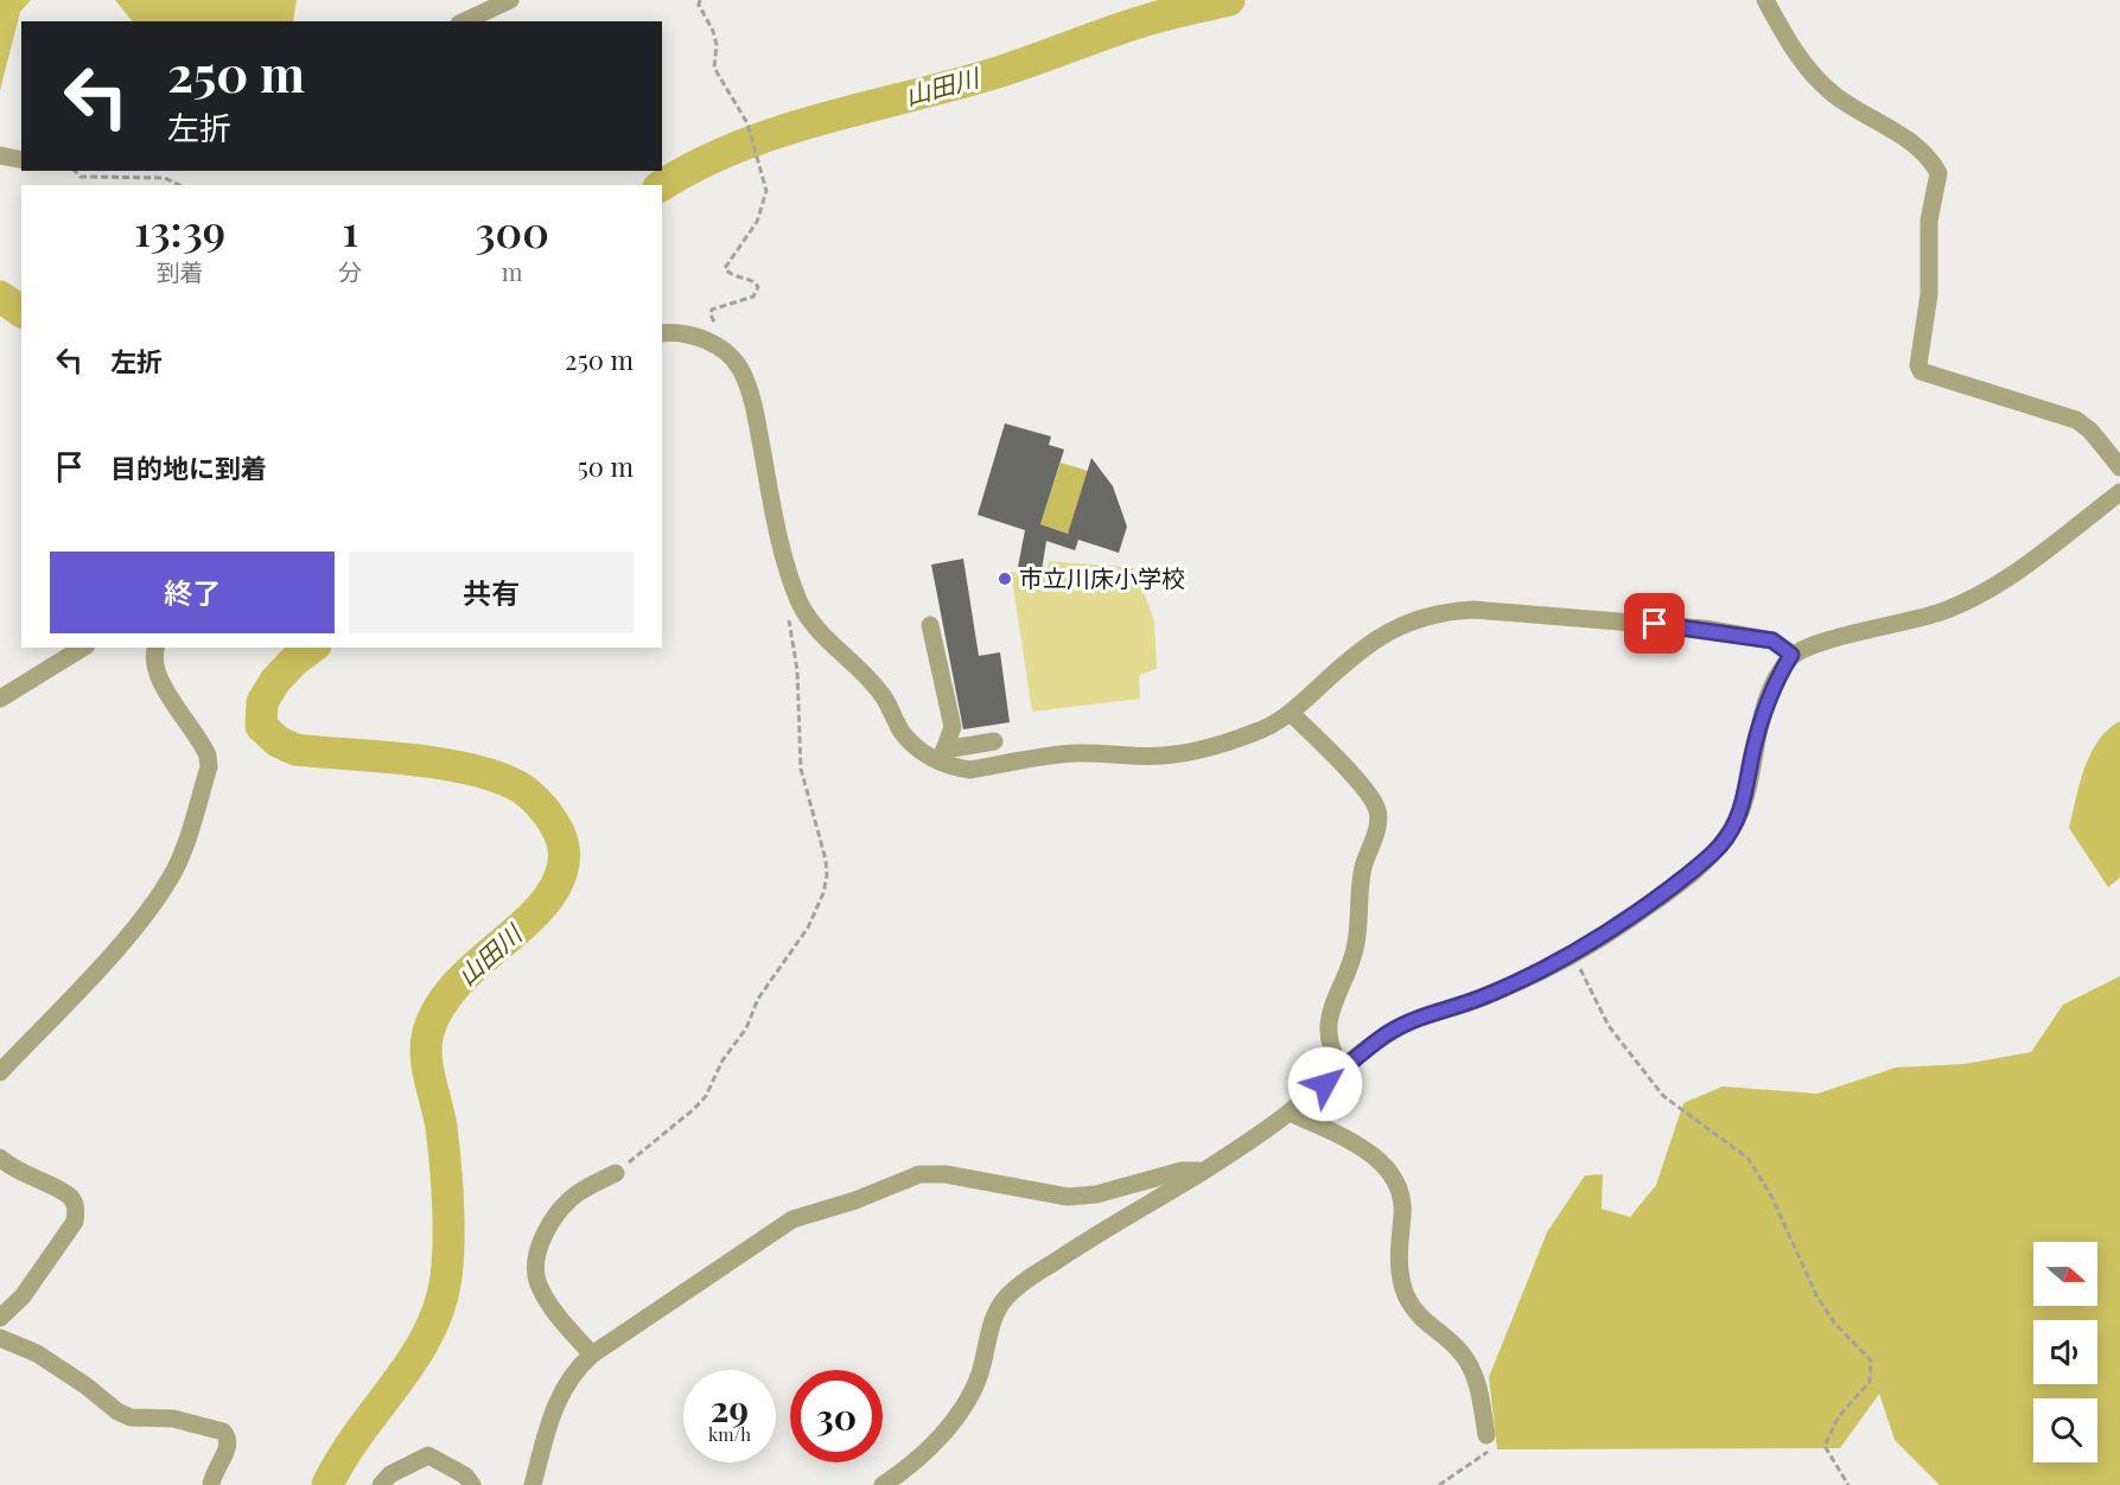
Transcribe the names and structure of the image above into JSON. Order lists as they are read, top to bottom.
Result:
{
  "water": ["山田川"],
  "places": ["市立川床小学校"],
  "north": "right",
  "page": {
    "turn": ["250 m", "左折"],
    "eta": [
      "13:39",
      "到着",
      "1",
      "分",
      "300",
      "m"
    ],
    "list": [
      {
        "name": "左折",
        "value": "250 m"
      },
      {
        "name": "目的地に到着",
        "value": "50 m"
      }
    ],
    "buttons": ["終了", "共有"],
    "speed": "29 km/h",
    "limit": "30"
  }
}
